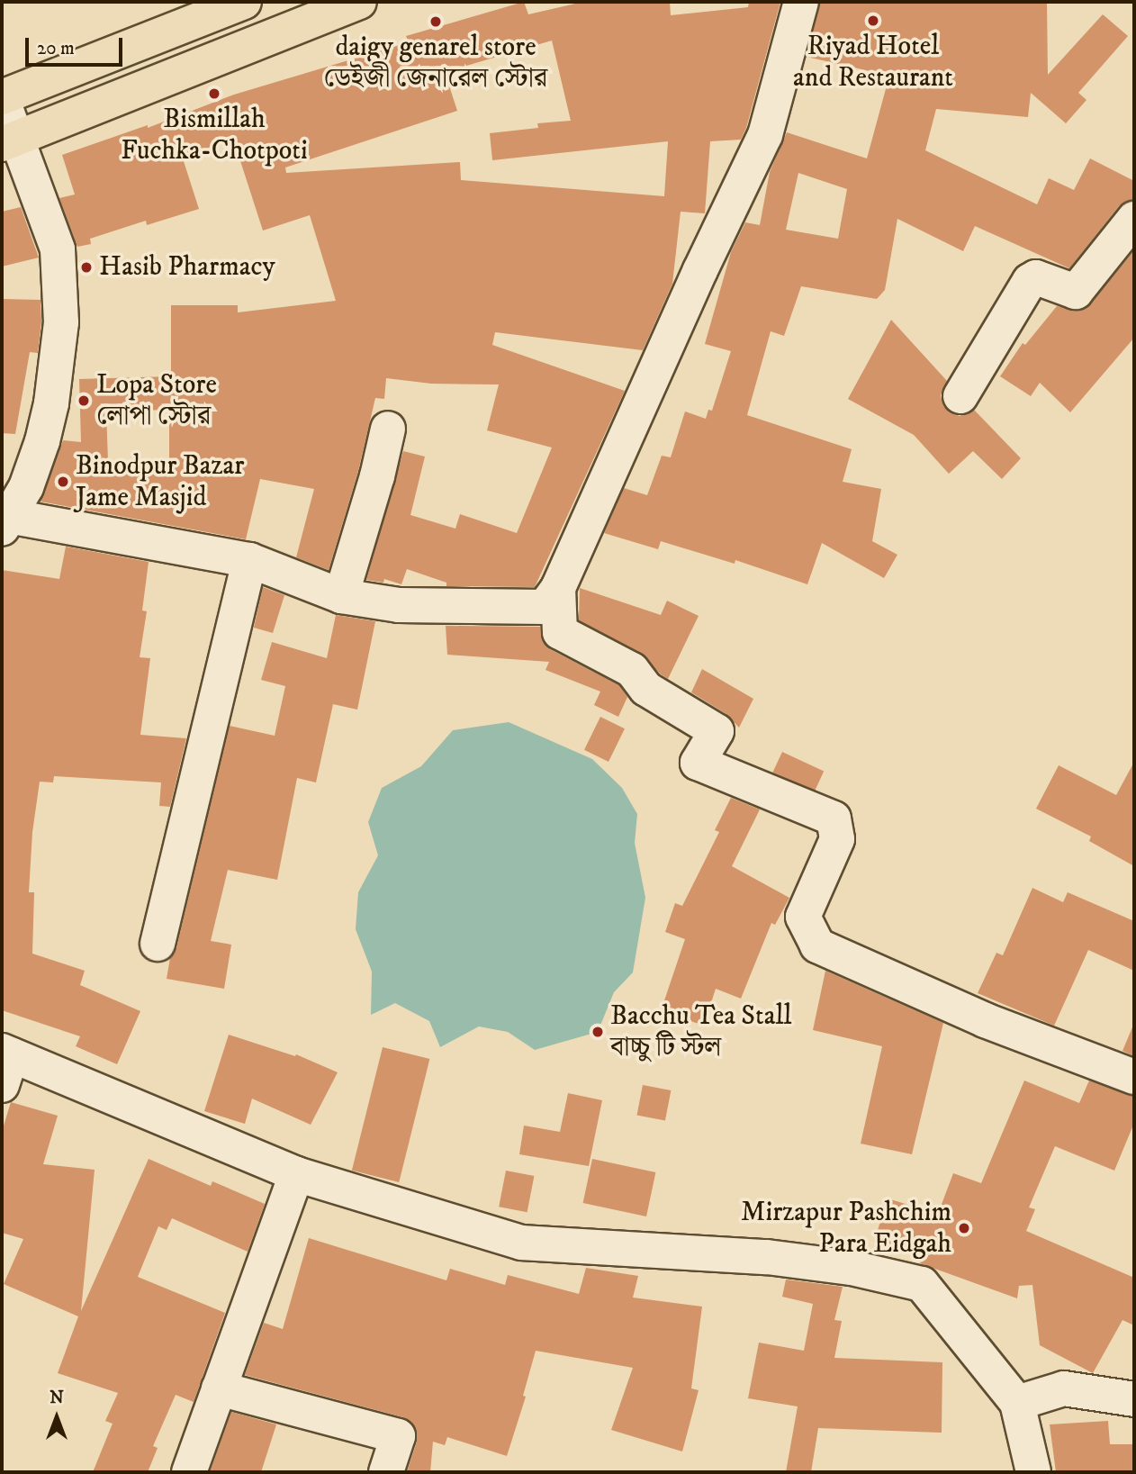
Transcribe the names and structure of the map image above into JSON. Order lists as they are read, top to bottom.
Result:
{
  "places": [
    "Riyad Hotel and Restaurant",
    "daigy genarel store ডেইজী জেনারেল স্টোর",
    "Bismillah Fuchka-Chotpoti",
    "Hasib Pharmacy",
    "Lopa Store লোপা স্টোর",
    "Binodpur Bazar Jame Masjid",
    "Bacchu Tea Stall বাচ্চু টি স্টল",
    "Mirzapur Pashchim Para Eidgah"
  ],
  "scale_bar": "20 m",
  "north": "top"
}
